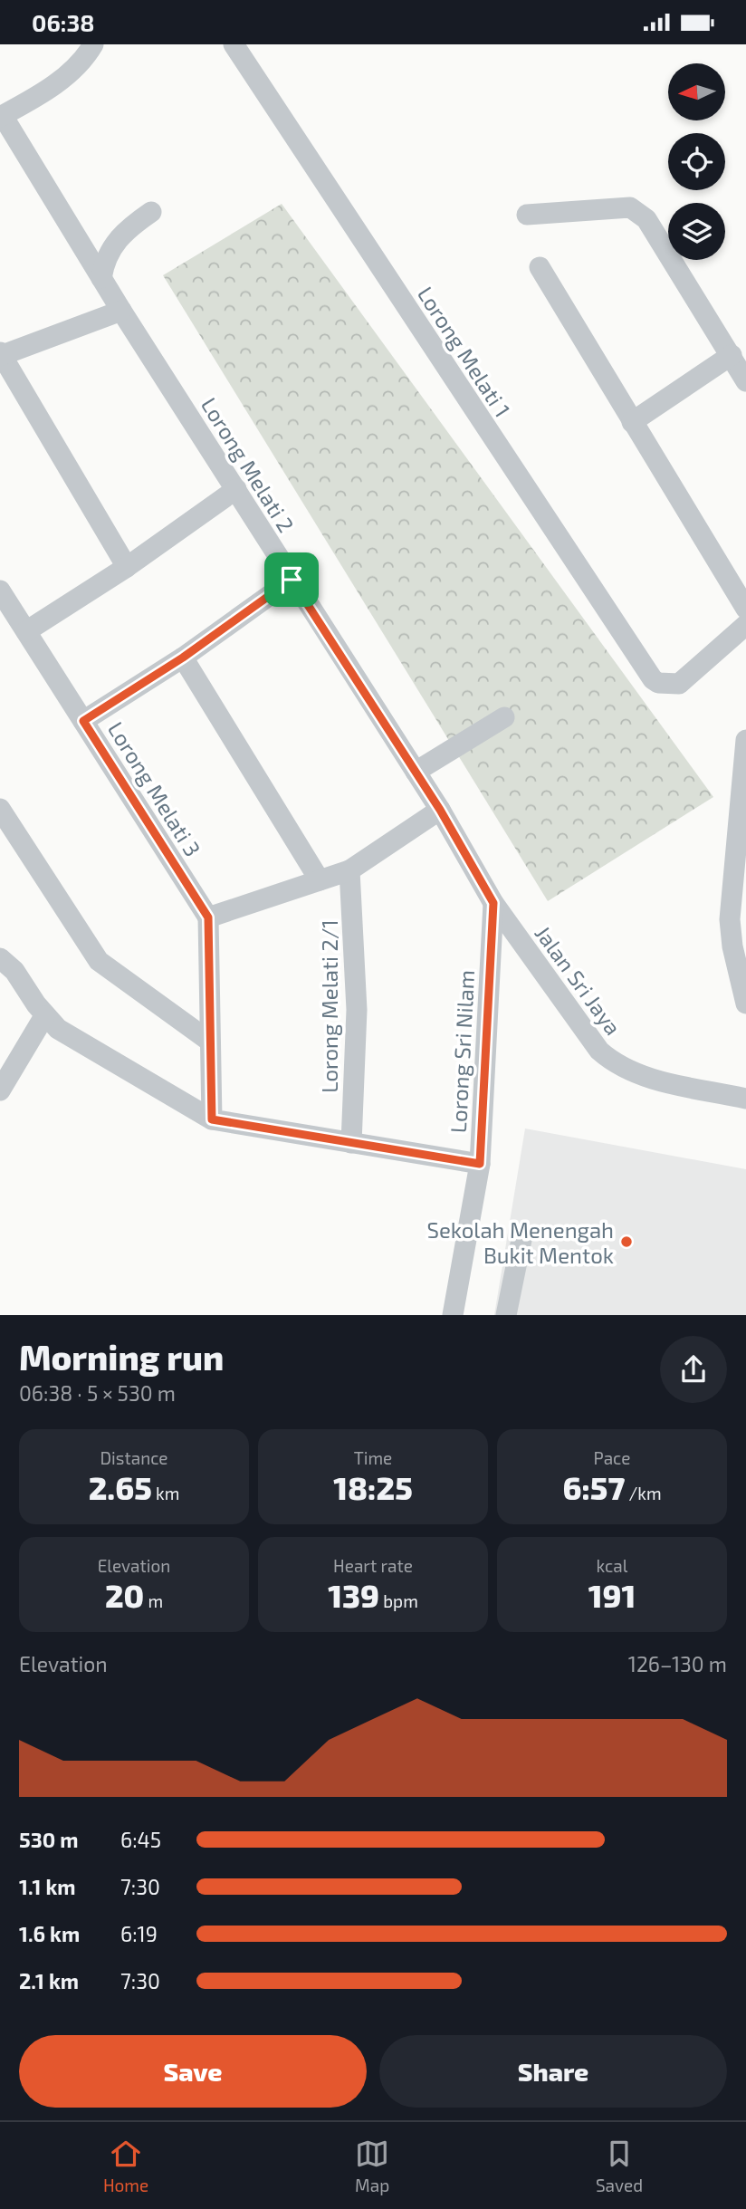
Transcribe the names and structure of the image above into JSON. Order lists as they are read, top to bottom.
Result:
{
  "streets": {
    "street": [
      "Lorong Melati 1",
      "Lorong Melati 2",
      "Lorong Melati 3",
      "Jalan Sri Jaya",
      "Lorong Melati 2/1",
      "Lorong Sri Nilam"
    ]
  },
  "crossings": [
    ["Lorong Melati 2", "Jalan Sri Jaya"],
    ["Lorong Melati 2", "Lorong Sri Nilam"],
    ["Jalan Sri Jaya", "Lorong Sri Nilam"]
  ],
  "places": ["Sekolah Menengah Bukit Mentok"],
  "north": "left",
  "page": {
    "status": "06:38",
    "heading": ["Morning run", "06:38 · 5 × 530 m"],
    "stats": [
      ["Distance", "2.65 km"],
      ["Time", "18:25"],
      ["Pace", "6:57 /km"],
      ["Elevation", "20 m"],
      ["Heart rate", "139 bpm"],
      ["kcal", "191"]
    ],
    "chart": ["Elevation", "126–130 m"],
    "list": [
      {
        "name": "530 m",
        "note": "6:45"
      },
      {
        "name": "1.1 km",
        "note": "7:30"
      },
      {
        "name": "1.6 km",
        "note": "6:19"
      },
      {
        "name": "2.1 km",
        "note": "7:30"
      }
    ],
    "buttons": ["Save", "Share"],
    "tabs": ["Home", "Map", "Saved"]
  }
}
